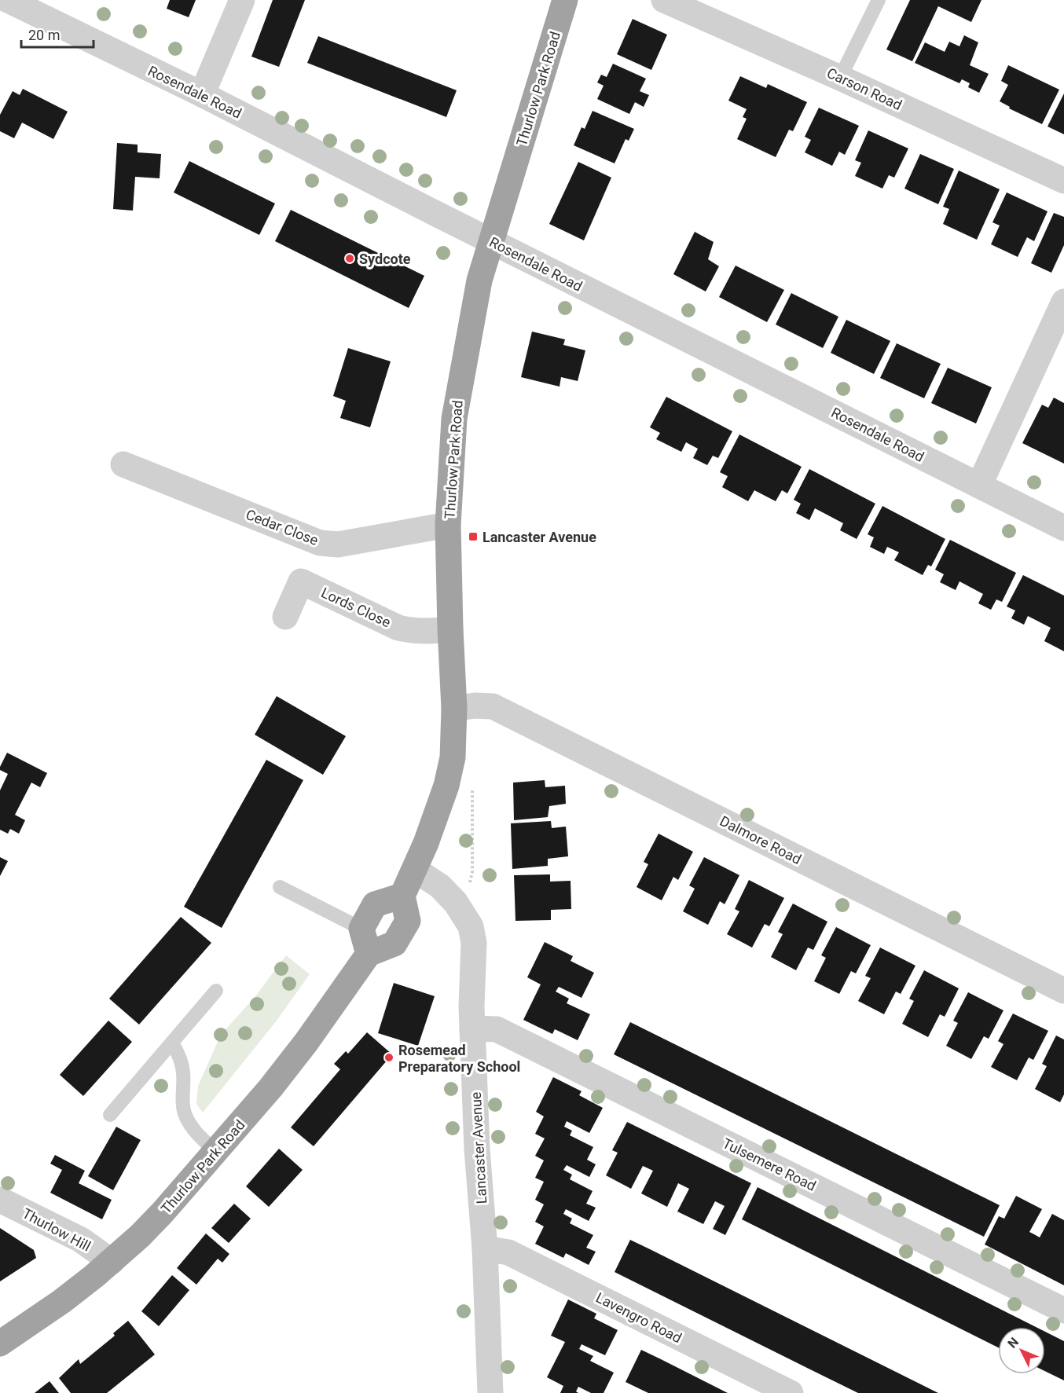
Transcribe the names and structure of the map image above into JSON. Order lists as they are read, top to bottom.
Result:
{
  "streets": {
    "highway": ["Thurlow Park Road"],
    "street": [
      "Carson Road",
      "Rosendale Road",
      "Cedar Close",
      "Lords Close",
      "Dalmore Road",
      "Lancaster Avenue",
      "Tulsemere Road",
      "Thurlow Hill",
      "Lavengro Road"
    ]
  },
  "crossings": [
    ["Thurlow Park Road", "Rosendale Road"],
    ["Thurlow Park Road", "Cedar Close"],
    ["Thurlow Park Road", "Lords Close"],
    ["Thurlow Park Road", "Dalmore Road"],
    ["Thurlow Park Road", "Lancaster Avenue"],
    ["Thurlow Park Road", "Thurlow Hill"],
    ["Lancaster Avenue", "Tulsemere Road"],
    ["Lancaster Avenue", "Lavengro Road"]
  ],
  "places": {
    "other": ["Sydcote", "Rosemead Preparatory School"],
    "transit": ["Lancaster Avenue"]
  },
  "scale_bar": "20 m",
  "north": "top left"
}
